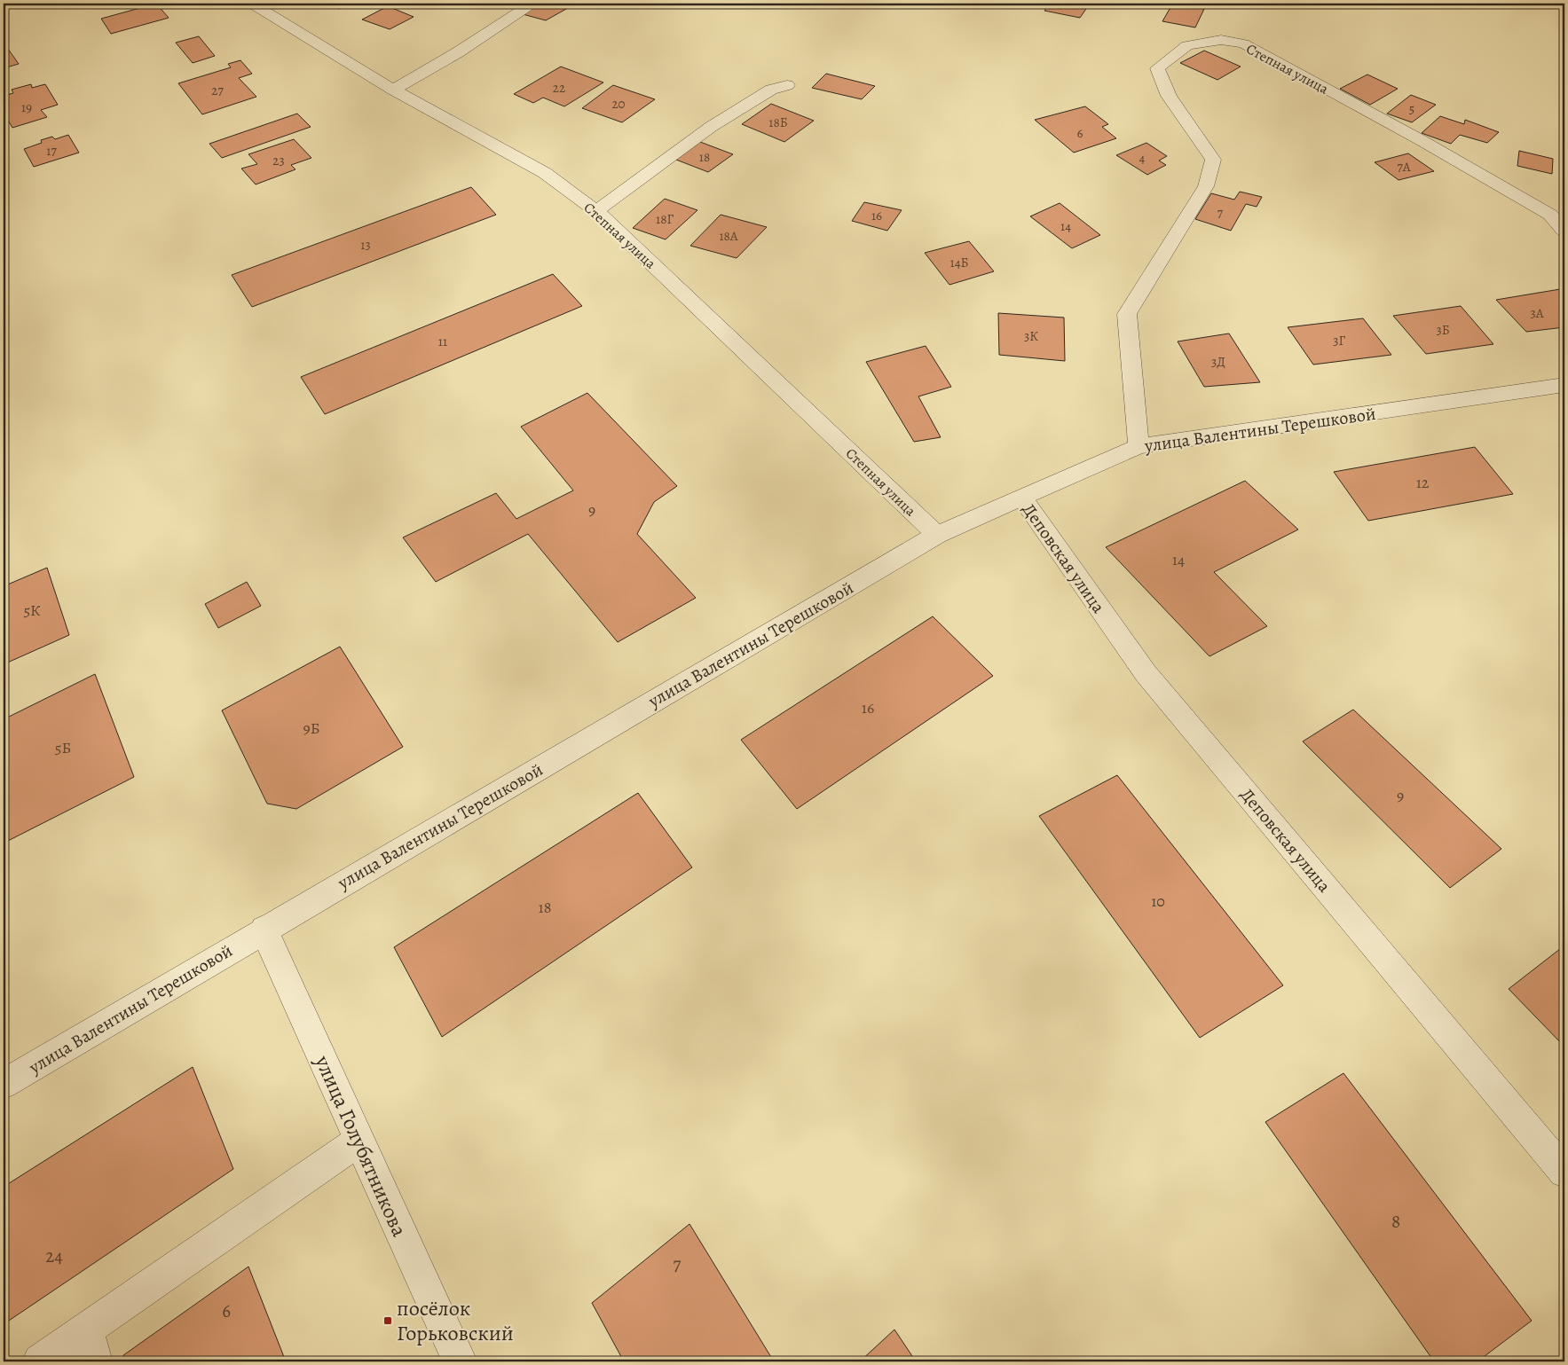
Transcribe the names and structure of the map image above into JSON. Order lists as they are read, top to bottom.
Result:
{
  "streets": {
    "street": [
      "Степная улица",
      "улица Валентины Терешковой",
      "Деповская улица",
      "улица Голубятникова"
    ]
  },
  "crossings": [
    ["Степная улица", "улица Валентины Терешковой"],
    ["улица Валентины Терешковой", "Деповская улица"],
    ["улица Валентины Терешковой", "улица Голубятникова"]
  ],
  "places": {
    "transit": ["посёлок Горьковский"]
  },
  "house_numbers": [
    "22",
    "27",
    "20",
    "19",
    "5",
    "18Б",
    "6",
    "17",
    "18",
    "4",
    "23",
    "7А",
    "7",
    "16",
    "18Г",
    "14",
    "18А",
    "13",
    "14Б",
    "3А",
    "3Б",
    "3К",
    "3Г",
    "11",
    "3Д",
    "12",
    "9",
    "14",
    "5К",
    "16",
    "9Б",
    "5Б",
    "9",
    "10",
    "18",
    "8",
    "24",
    "7",
    "6"
  ]
}
